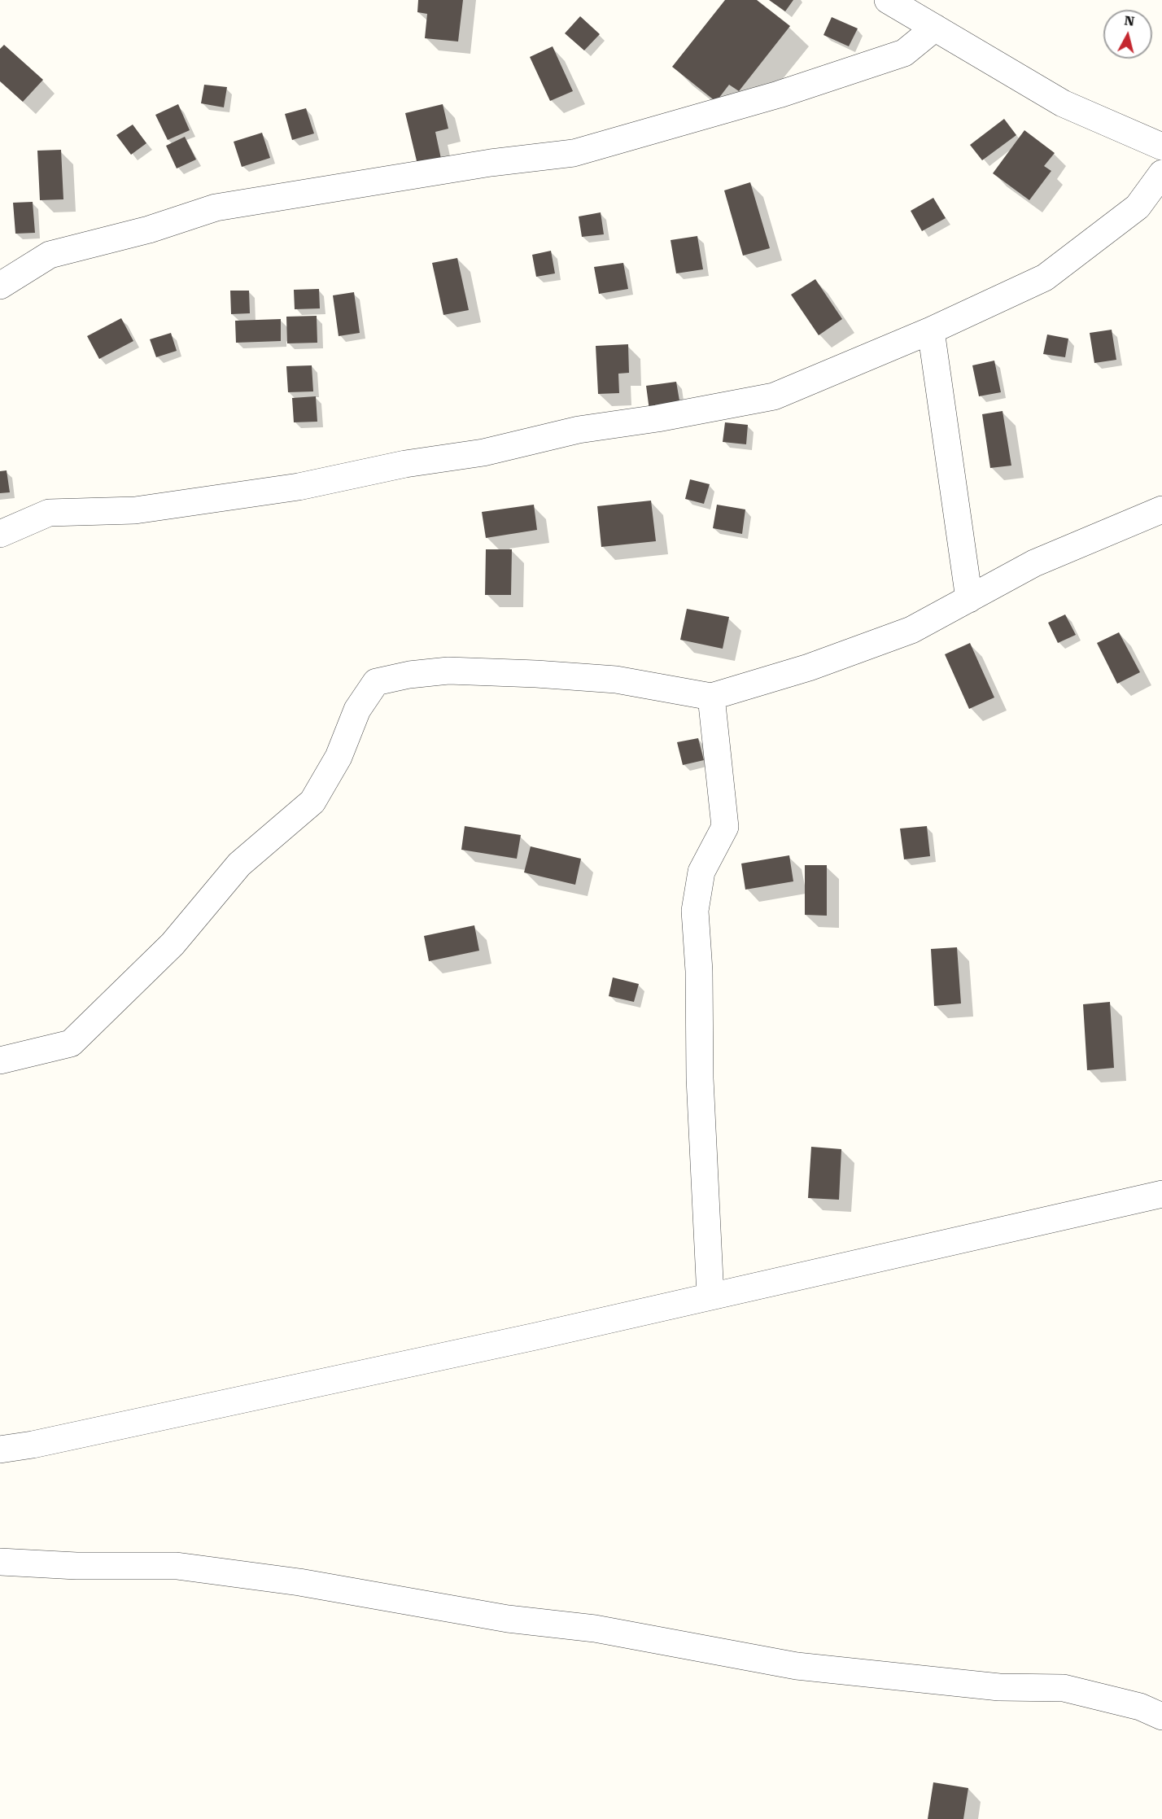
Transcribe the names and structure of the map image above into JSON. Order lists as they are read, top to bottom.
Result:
{
  "north": "top"
}
